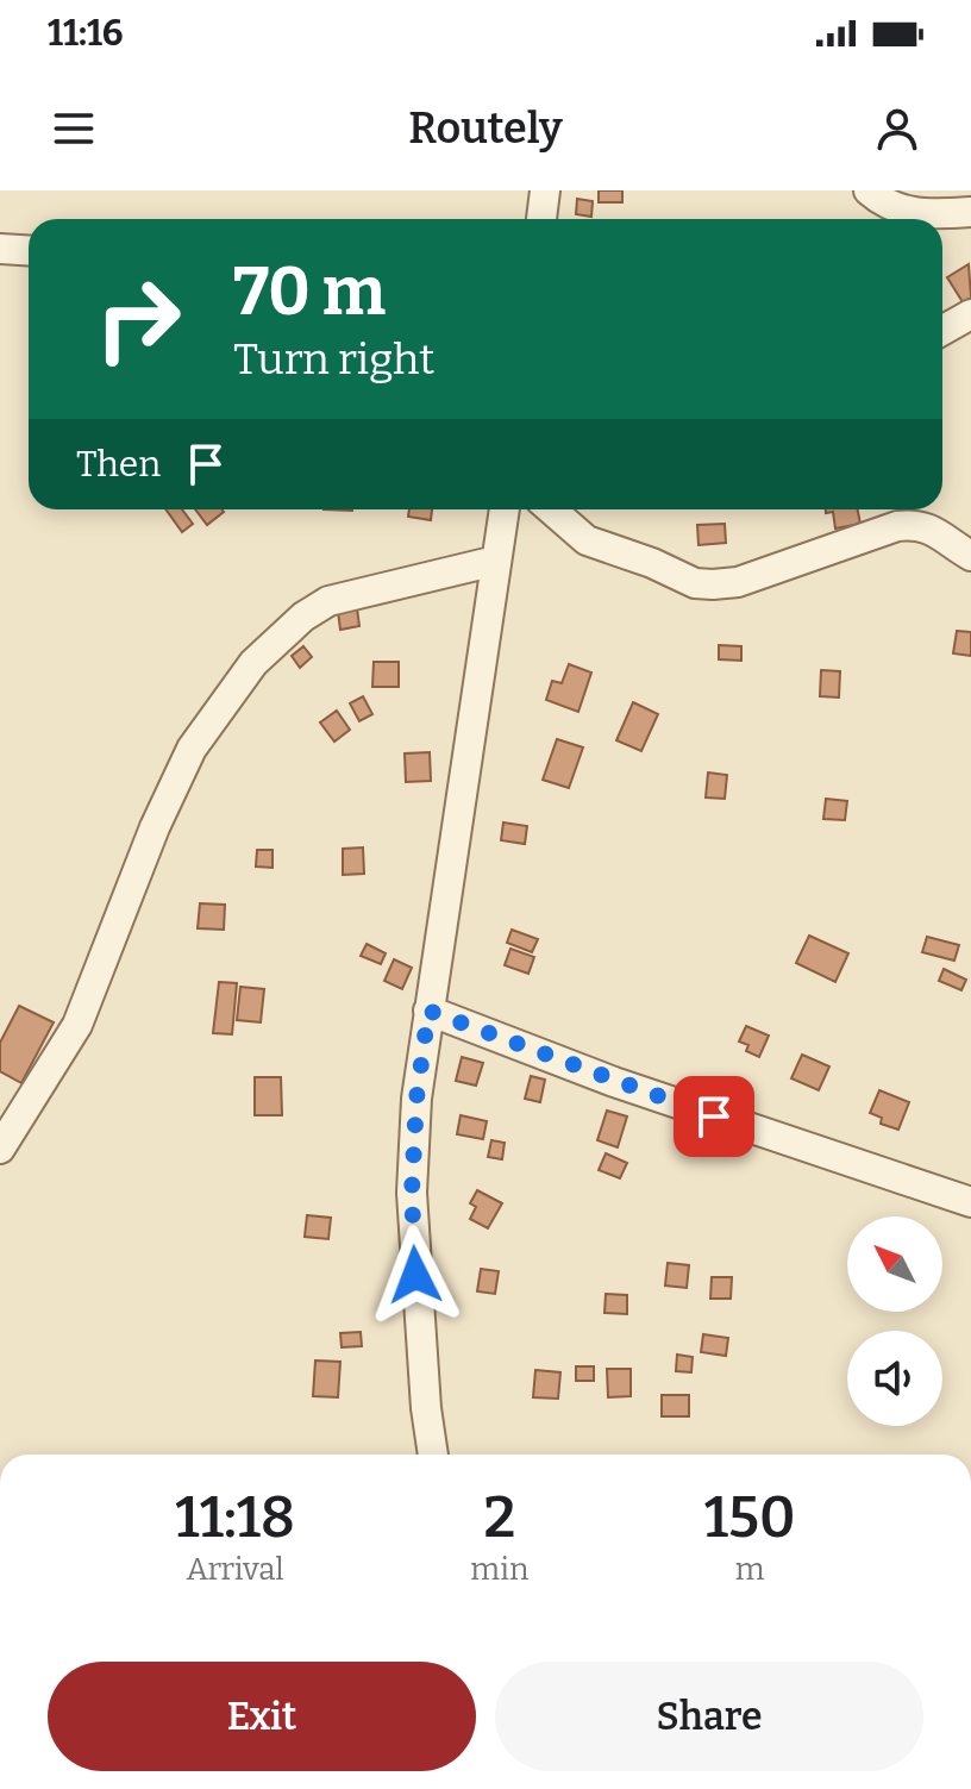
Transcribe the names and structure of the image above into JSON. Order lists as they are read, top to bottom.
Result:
{
  "north": "top left",
  "page": {
    "status": "11:16",
    "header": "Routely",
    "turn": ["70 m", "Turn right"],
    "then": "Then",
    "eta": [
      "11:18",
      "Arrival",
      "2",
      "min",
      "150",
      "m"
    ],
    "buttons": ["Exit", "Share"]
  }
}
